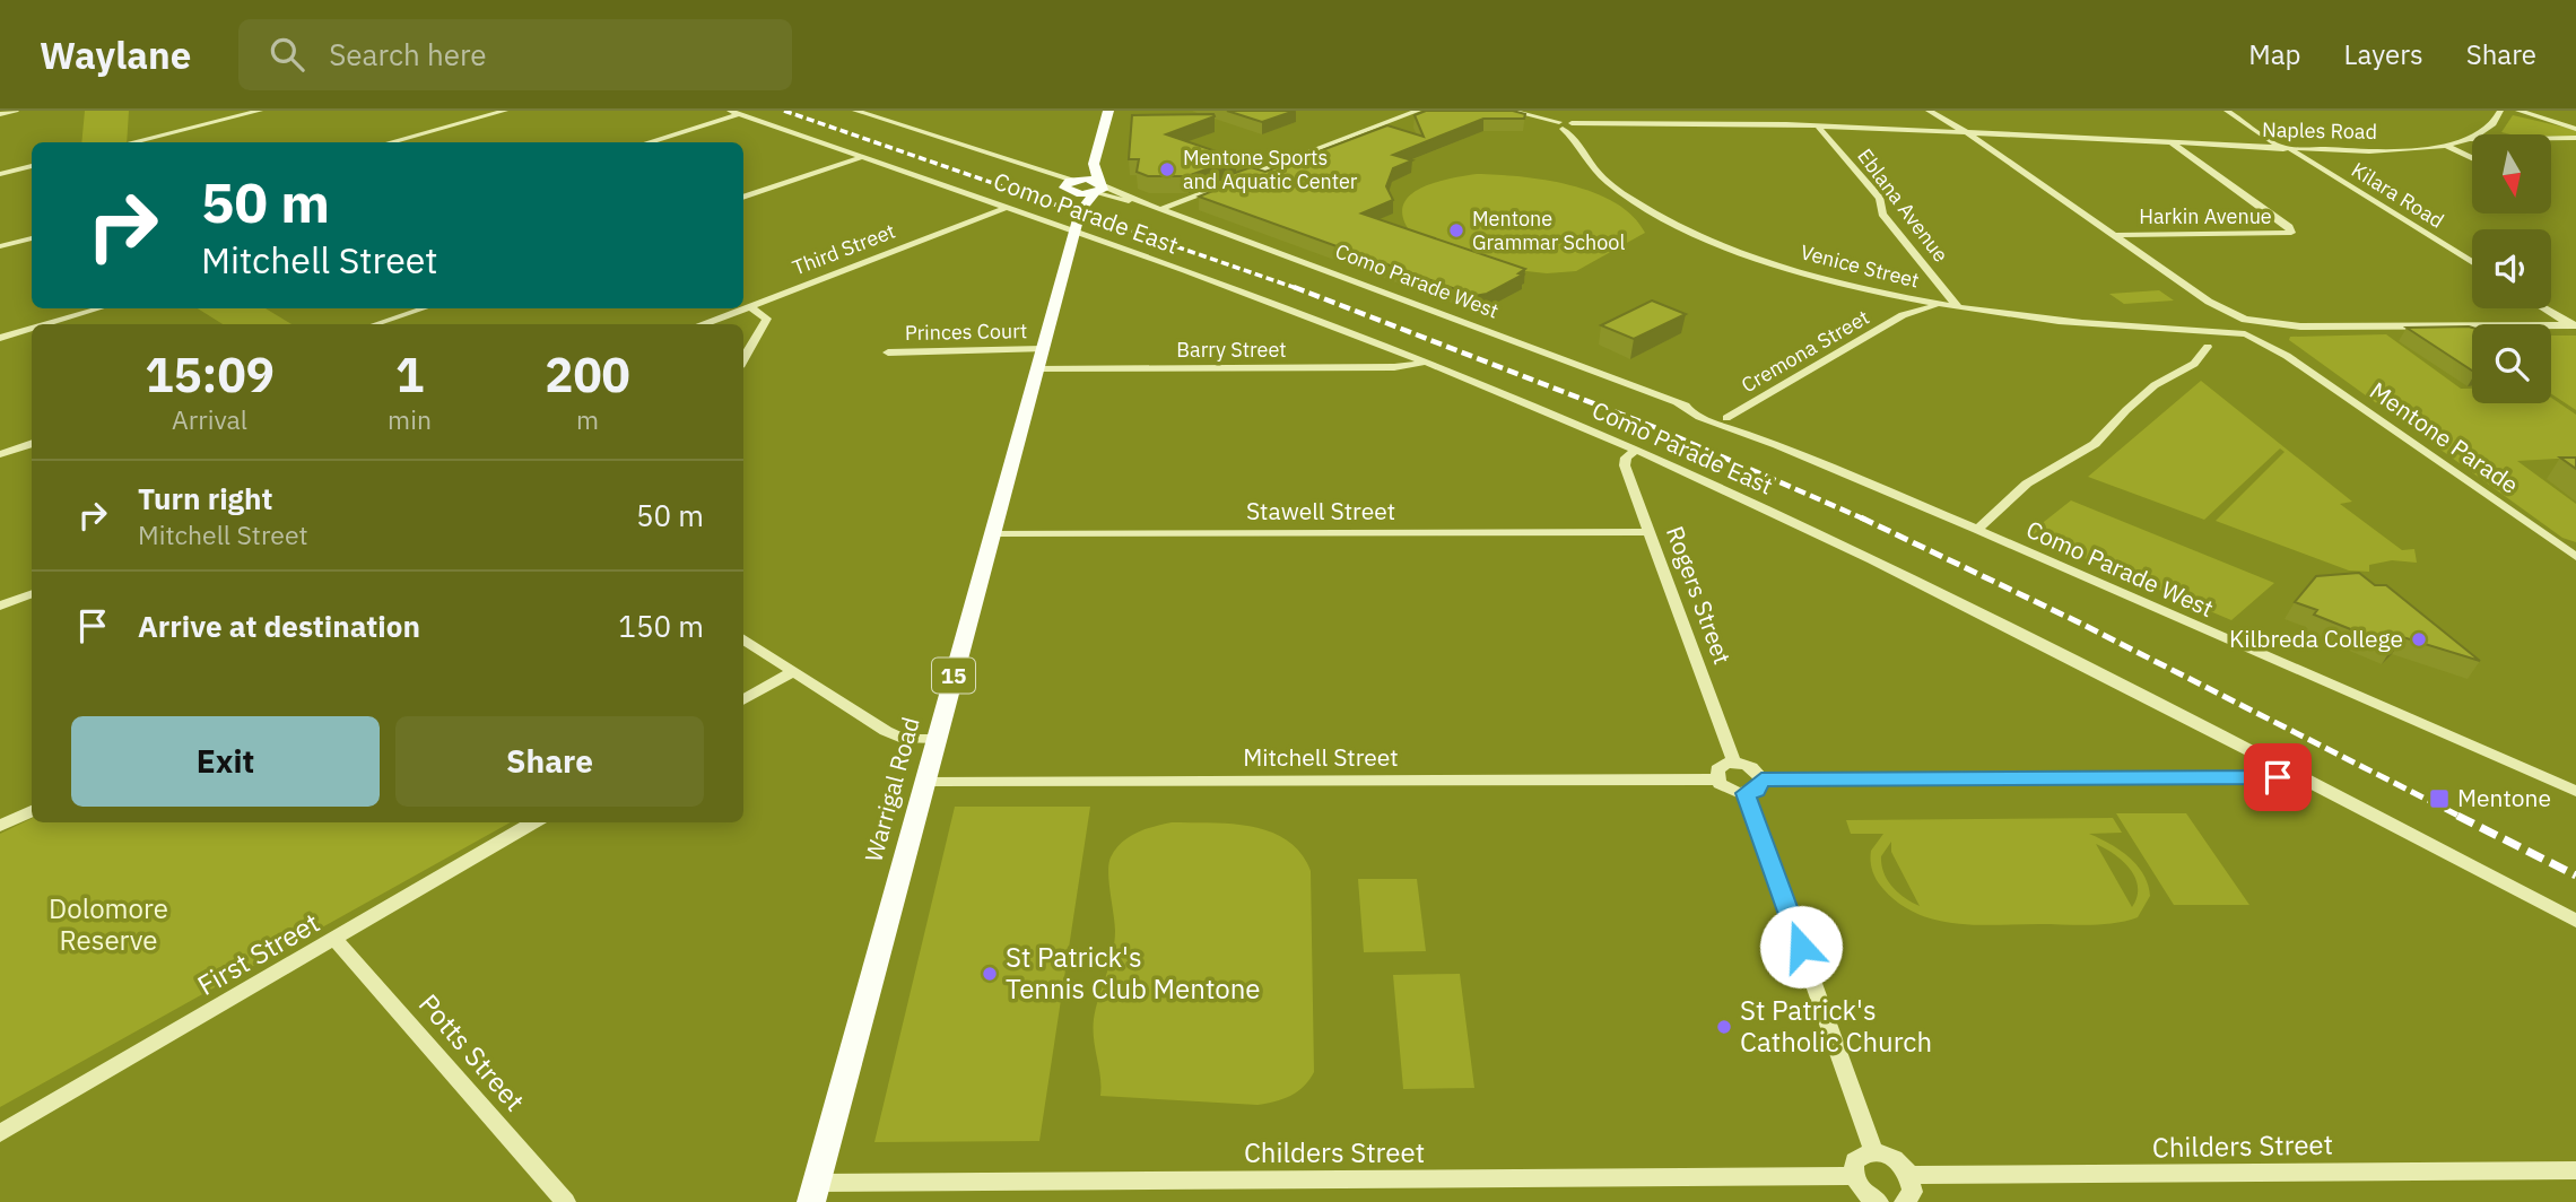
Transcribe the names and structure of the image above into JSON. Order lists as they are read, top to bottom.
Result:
{
  "streets": {
    "main road": ["15", "Warrigal Road"],
    "street": [
      "Naples Road",
      "Kilara Road",
      "Eblana Avenue",
      "Como Parade East",
      "Harkin Avenue",
      "Third Street",
      "Venice Street",
      "Como Parade West",
      "Princes Court",
      "Barry Street",
      "Cremona Street",
      "Mentone Parade",
      "Stawell Street",
      "Rogers Street",
      "Mitchell Street",
      "First Street",
      "Potts Street",
      "Childers Street"
    ]
  },
  "crossings": [
    ["Naples Road", "Kilara Road"],
    ["Naples Road", "Eblana Avenue"],
    ["Naples Road", "Harkin Avenue"],
    ["Naples Road", "Venice Street"],
    ["Eblana Avenue", "Venice Street"],
    ["Como Parade East", "Third Street"],
    ["Como Parade East", "Barry Street"],
    ["Como Parade East", "Rogers Street"],
    ["Como Parade East", "Warrigal Road"],
    ["Venice Street", "Cremona Street"],
    ["Venice Street", "Mentone Parade"],
    ["Como Parade West", "Cremona Street"],
    ["Como Parade West", "Warrigal Road"],
    ["Princes Court", "Barry Street"],
    ["Princes Court", "Warrigal Road"],
    ["Barry Street", "Warrigal Road"],
    ["Stawell Street", "Rogers Street"],
    ["Stawell Street", "Warrigal Road"],
    ["Rogers Street", "Mitchell Street"],
    ["Mitchell Street", "Warrigal Road"],
    ["Warrigal Road", "Childers Street"],
    ["First Street", "Potts Street"]
  ],
  "parks": ["Dolomore Reserve"],
  "places": {
    "other": [
      "Mentone Sports and Aquatic Center",
      "Mentone Grammar School",
      "Kilbreda College",
      "St Patrick's Tennis Club Mentone",
      "St Patrick's Catholic Church"
    ],
    "transit": ["Mentone"]
  },
  "north": "bottom",
  "page": {
    "header": "Waylane",
    "search": "Search here",
    "nav": ["Map", "Layers", "Share"],
    "turn": ["50 m", "Mitchell Street"],
    "eta": [
      "15:09",
      "Arrival",
      "1",
      "min",
      "200",
      "m"
    ],
    "list": [
      {
        "name": "Turn right",
        "note": "Mitchell Street",
        "value": "50 m"
      },
      {
        "name": "Arrive at destination",
        "value": "150 m"
      }
    ],
    "buttons": ["Exit", "Share"]
  }
}
